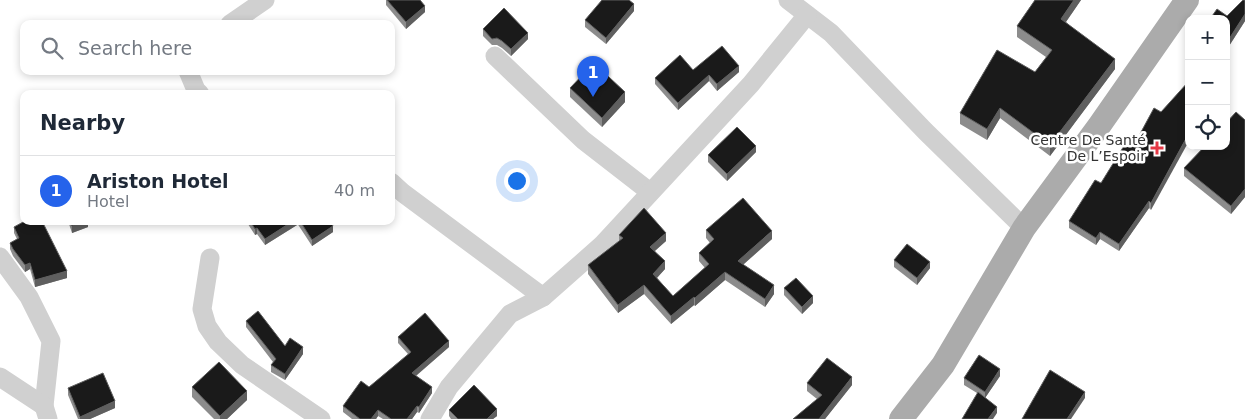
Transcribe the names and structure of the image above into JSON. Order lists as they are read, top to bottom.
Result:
{
  "places": {
    "health": ["Centre De Santé De L’Espoir"]
  },
  "page": {
    "map_buttons": ["+", "−"],
    "search": "Search here",
    "pins": "1",
    "heading": "Nearby",
    "list": [
      {
        "mark": "1",
        "name": "Ariston Hotel",
        "note": "Hotel",
        "value": "40 m"
      }
    ]
  }
}
